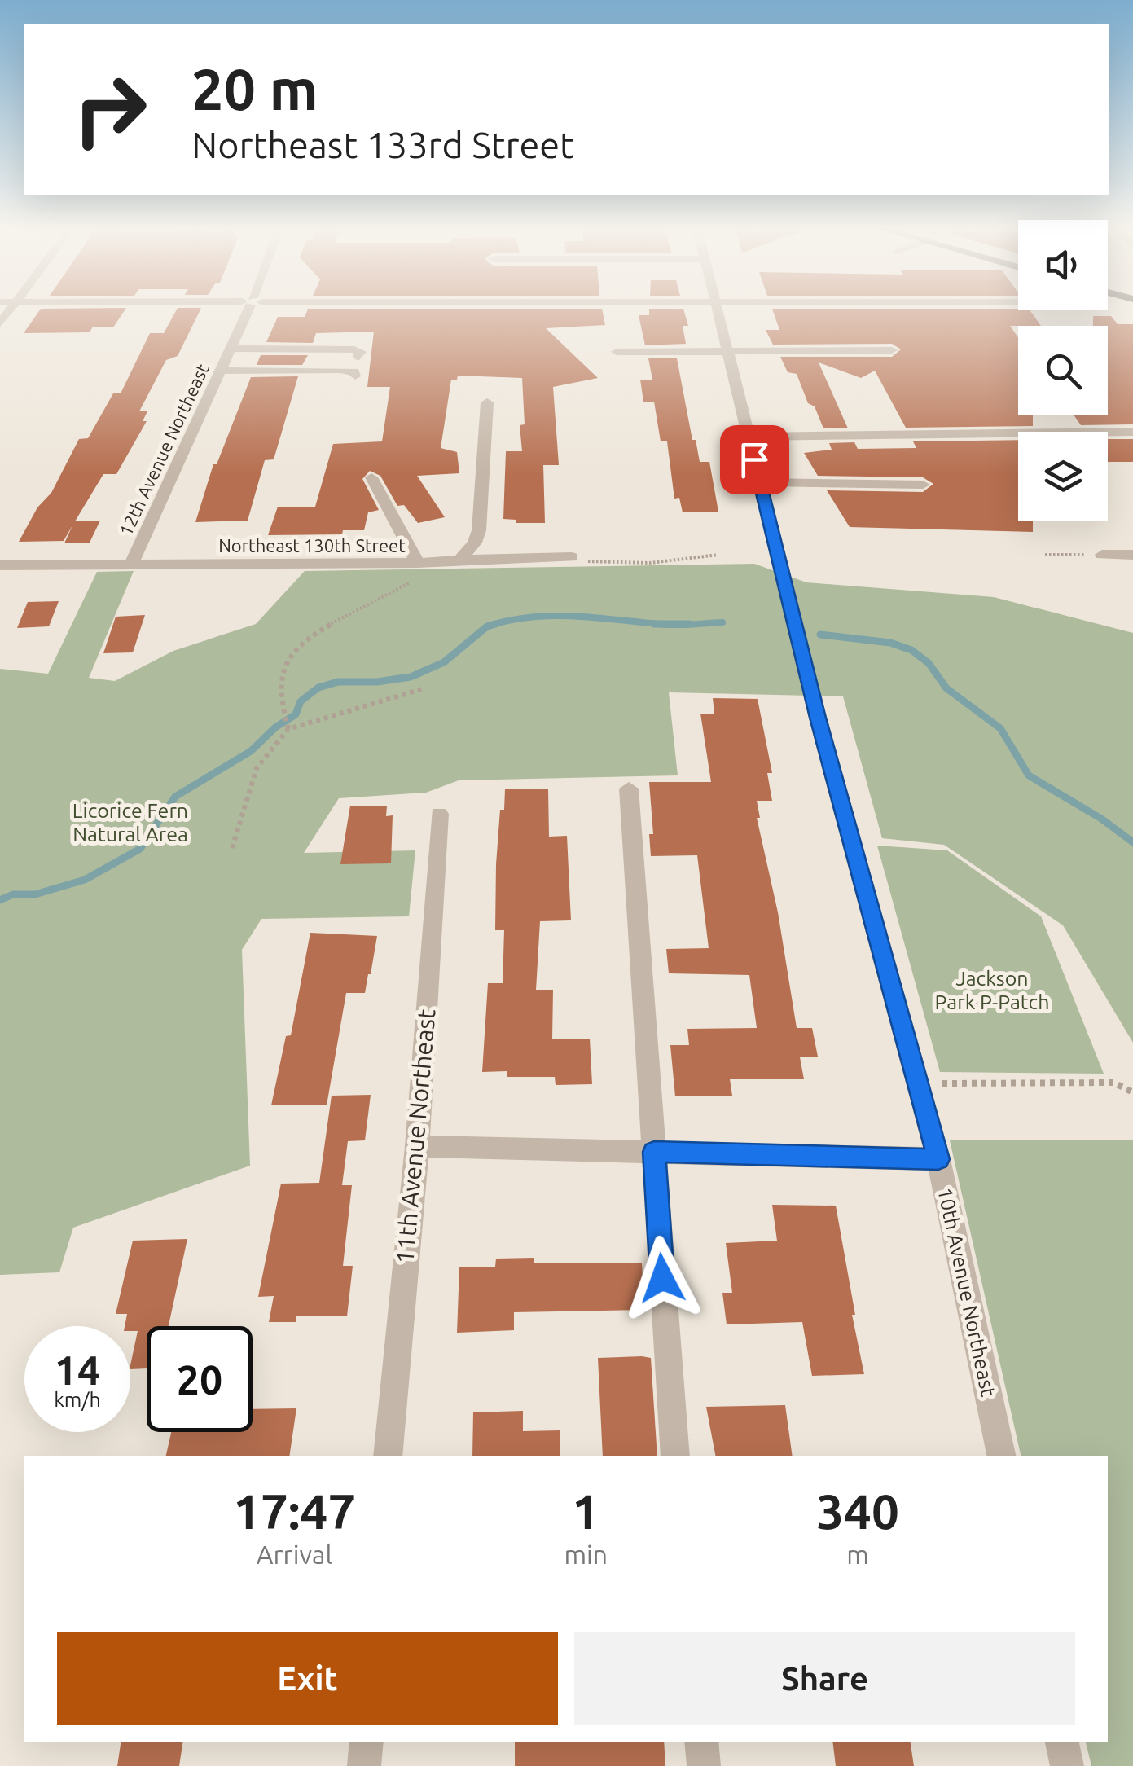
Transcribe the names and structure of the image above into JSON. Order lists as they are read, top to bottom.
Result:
{
  "streets": {
    "street": [
      "12th Avenue Northeast",
      "Northeast 130th Street",
      "11th Avenue Northeast",
      "10th Avenue Northeast"
    ]
  },
  "crossings": [
    ["12th Avenue Northeast", "Northeast 130th Street"]
  ],
  "parks": ["Licorice Fern Natural Area", "Jackson Park P-Patch"],
  "page": {
    "turn": ["20 m", "Northeast 133rd Street"],
    "speed": "14 km/h",
    "limit": "20",
    "eta": [
      "17:47",
      "Arrival",
      "1",
      "min",
      "340",
      "m"
    ],
    "buttons": ["Exit", "Share"]
  }
}
